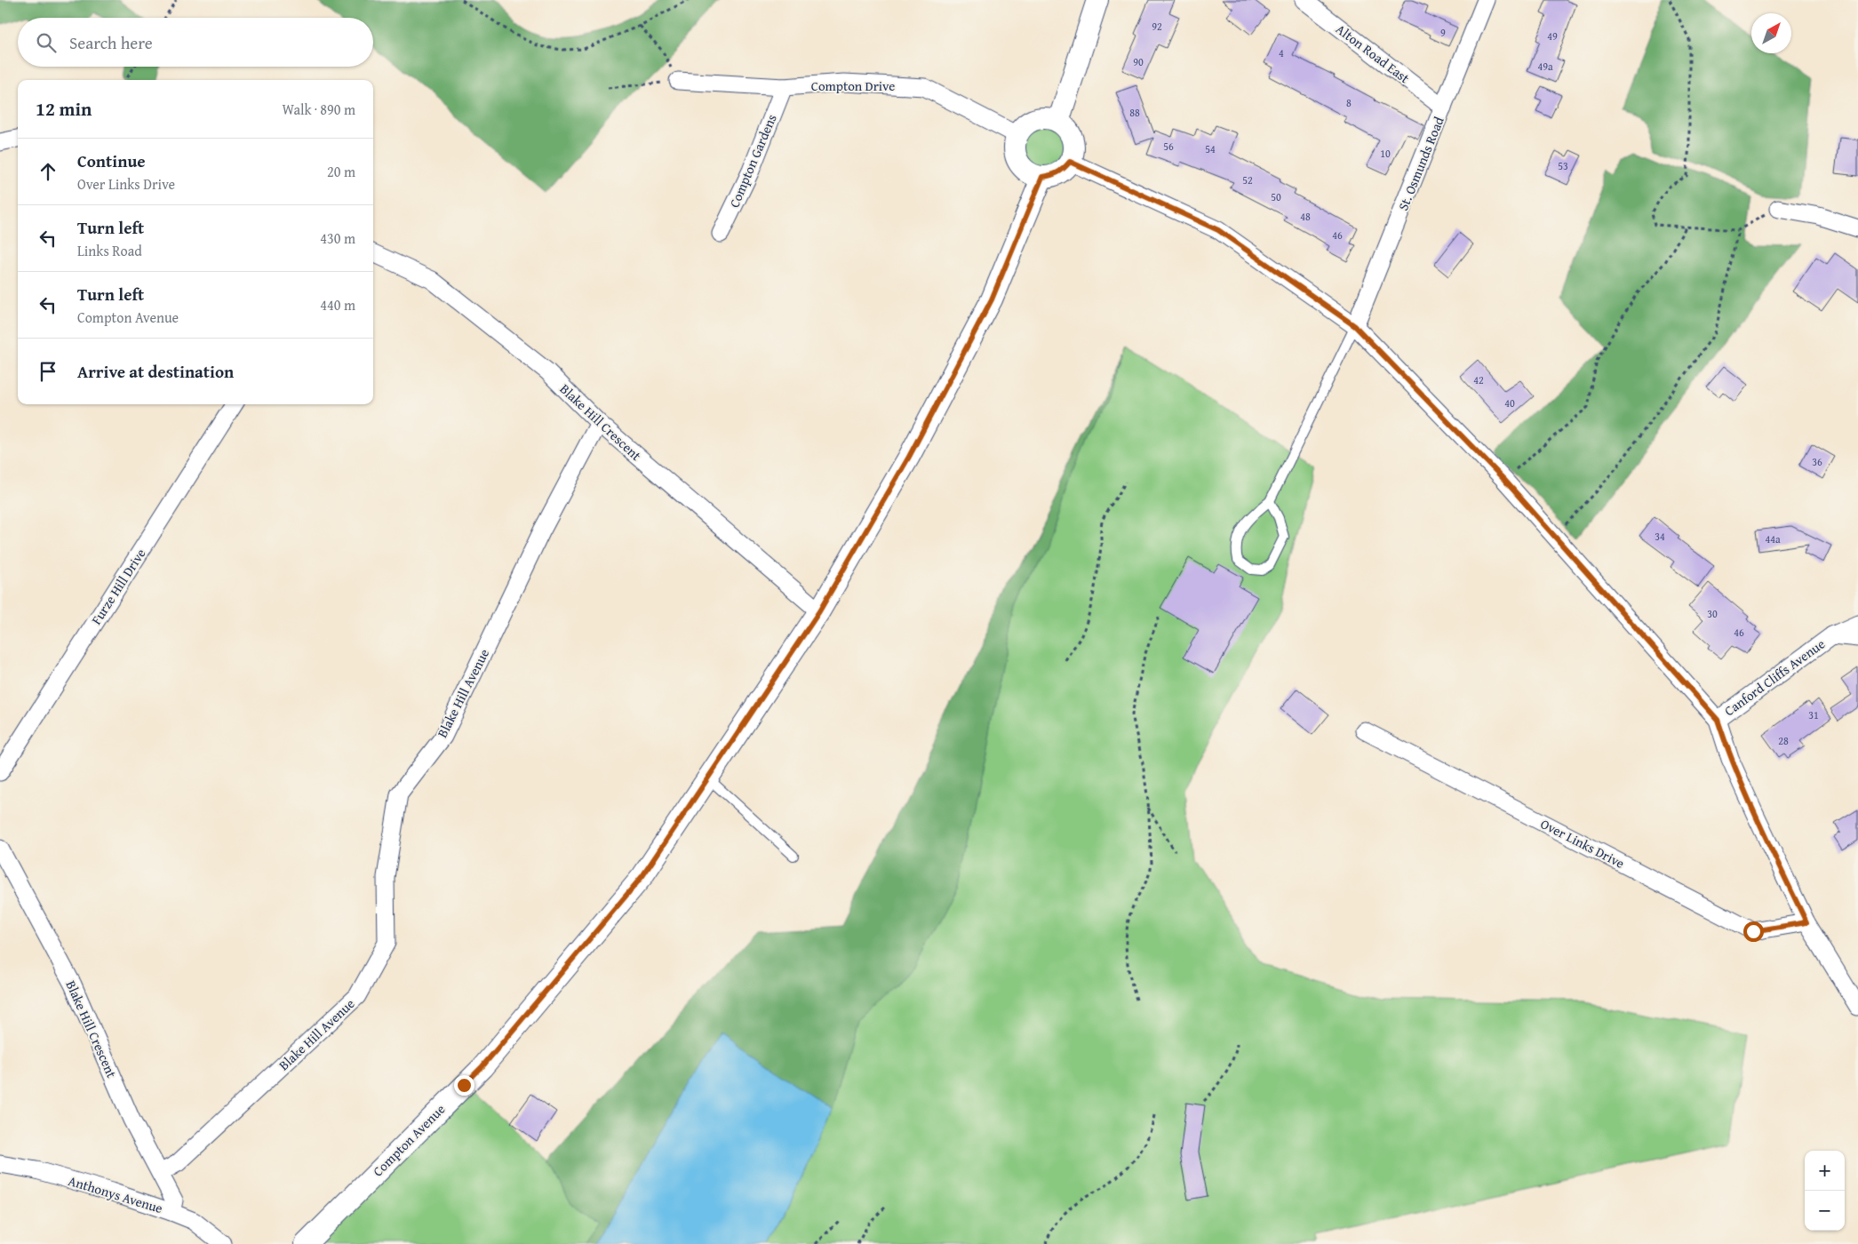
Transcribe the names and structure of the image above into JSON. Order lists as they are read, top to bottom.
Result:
{
  "streets": {
    "street": [
      "Alton Road East",
      "Compton Drive",
      "Compton Gardens",
      "St. Osmunds Road",
      "Blake Hill Crescent",
      "Furze Hill Drive",
      "Canford Cliffs Avenue",
      "Blake Hill Avenue",
      "Over Links Drive",
      "Compton Avenue",
      "Anthonys Avenue"
    ]
  },
  "crossings": [
    ["Alton Road East", "St. Osmunds Road"],
    ["Compton Drive", "Compton Gardens"],
    ["Compton Drive", "Compton Avenue"],
    ["Blake Hill Crescent", "Blake Hill Avenue"],
    ["Blake Hill Crescent", "Compton Avenue"],
    ["Blake Hill Crescent", "Anthonys Avenue"]
  ],
  "house_numbers": [
    "92",
    "9",
    "49",
    "4",
    "90",
    "49a",
    "8",
    "88",
    "56",
    "54",
    "10",
    "53",
    "52",
    "50",
    "48",
    "46",
    "42",
    "40",
    "36",
    "34",
    "44a",
    "30",
    "46",
    "31",
    "28"
  ],
  "north": "top right",
  "page": {
    "search": "Search here",
    "heading": ["12 min", "Walk · 890 m"],
    "list": [
      ["Continue", "Over Links Drive", "20 m"],
      ["Turn left", "Links Road", "430 m"],
      ["Turn left", "Compton Avenue", "440 m"],
      "Arrive at destination"
    ],
    "map_buttons": ["+", "−"]
  }
}
